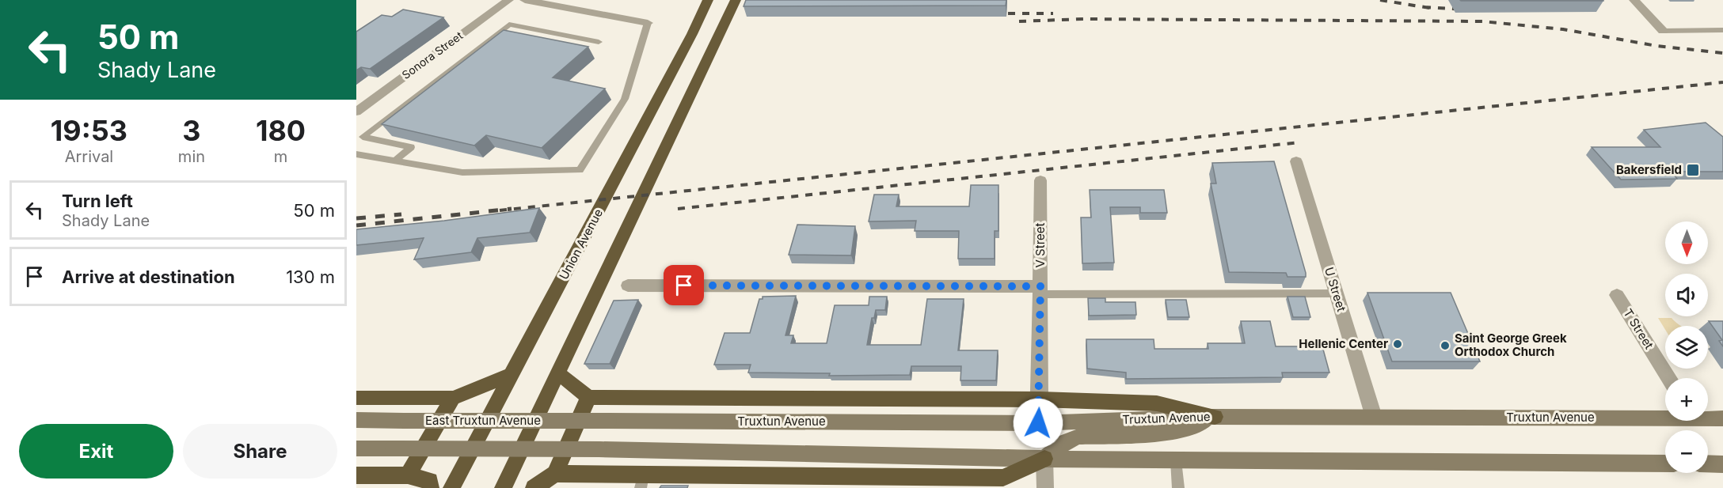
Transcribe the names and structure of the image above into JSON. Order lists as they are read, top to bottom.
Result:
{
  "streets": {
    "highway": ["Union Avenue"],
    "main road": ["Truxtun Avenue", "East Truxtun Avenue"],
    "street": [
      "Sonora Street",
      "V Street",
      "U Street",
      "T Street"
    ]
  },
  "crossings": [
    ["V Street", "Truxtun Avenue"],
    ["U Street", "Truxtun Avenue"],
    ["Truxtun Avenue", "East Truxtun Avenue"]
  ],
  "places": {
    "transit": ["Bakersfield"],
    "other": ["Hellenic Center", "Saint George Greek Orthodox Church"]
  },
  "north": "bottom",
  "page": {
    "turn": ["50 m", "Shady Lane"],
    "eta": [
      "19:53",
      "Arrival",
      "3",
      "min",
      "180",
      "m"
    ],
    "list": [
      {
        "name": "Turn left",
        "note": "Shady Lane",
        "value": "50 m"
      },
      {
        "name": "Arrive at destination",
        "value": "130 m"
      }
    ],
    "map_buttons": ["+", "−"],
    "buttons": ["Exit", "Share"]
  }
}
